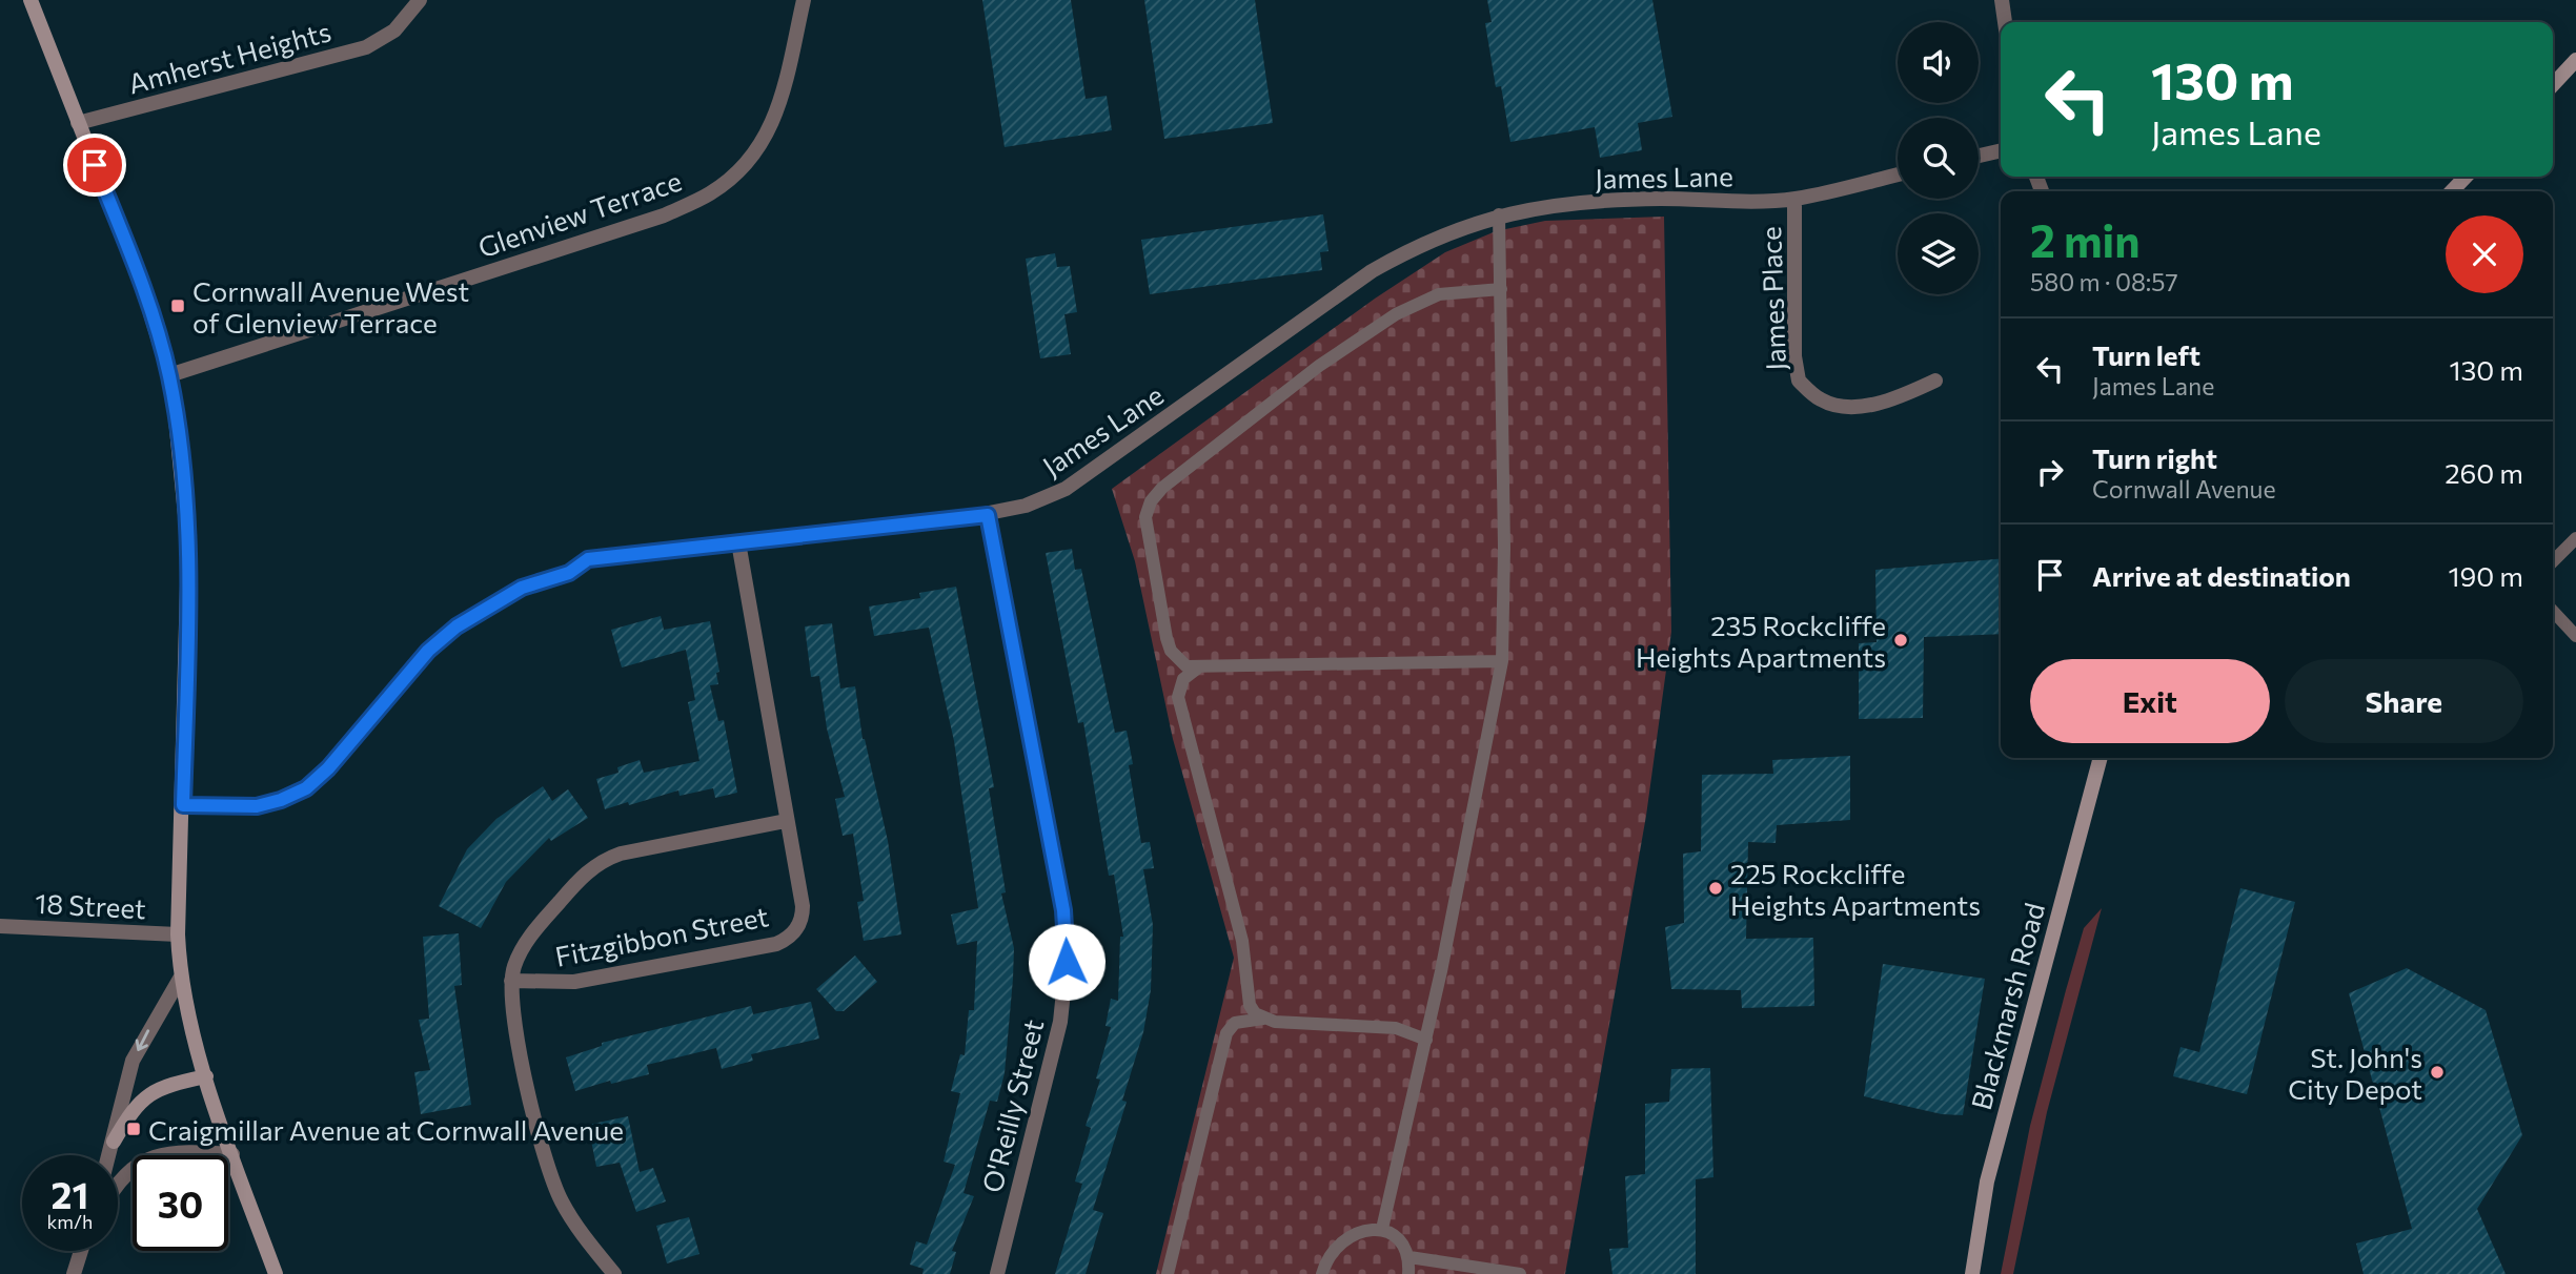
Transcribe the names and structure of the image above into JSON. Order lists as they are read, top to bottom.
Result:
{
  "streets": {
    "main road": ["Blackmarsh Road"],
    "street": [
      "Amherst Heights",
      "James Lane",
      "Glenview Terrace",
      "James Place",
      "18 Street",
      "Fitzgibbon Street",
      "O'Reilly Street"
    ]
  },
  "crossings": [
    ["James Lane", "James Place"],
    ["James Lane", "Fitzgibbon Street"],
    ["James Lane", "O'Reilly Street"]
  ],
  "places": {
    "transit": ["Cornwall Avenue West of Glenview Terrace", "Craigmillar Avenue at Cornwall Avenue"],
    "other": ["235 Rockcliffe Heights Apartments", "225 Rockcliffe Heights Apartments", "St. John's City Depot"]
  },
  "page": {
    "turn": ["130 m", "James Lane"],
    "heading": ["2 min", "580 m · 08:57"],
    "list": [
      {
        "name": "Turn left",
        "note": "James Lane",
        "value": "130 m"
      },
      {
        "name": "Turn right",
        "note": "Cornwall Avenue",
        "value": "260 m"
      },
      {
        "name": "Arrive at destination",
        "value": "190 m"
      }
    ],
    "buttons": ["Exit", "Share"],
    "speed": "21 km/h",
    "limit": "30"
  }
}
